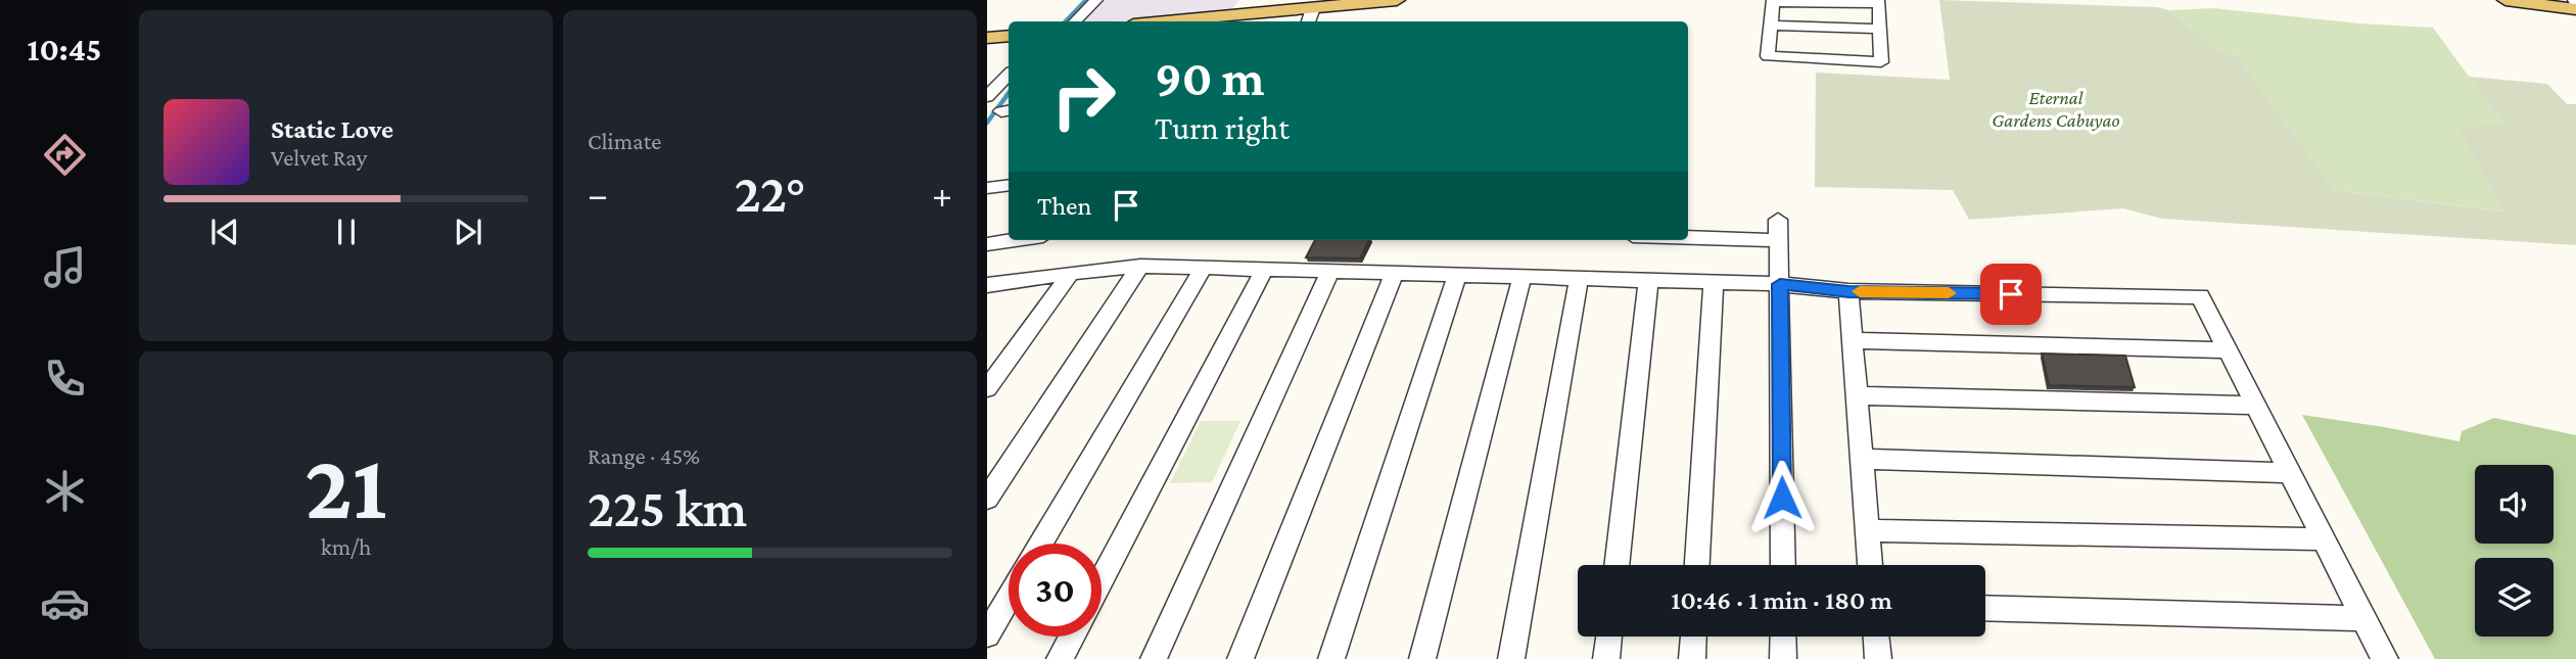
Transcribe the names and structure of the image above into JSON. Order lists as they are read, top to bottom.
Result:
{
  "parks": ["Eternal Gardens Cabuyao"],
  "page": {
    "tabs": "10:45",
    "tile": [
      "Climate",
      ["21", "km/h"],
      ["Range · 45%", "225 km"]
    ],
    "turn": ["90 m", "Turn right"],
    "song": ["Static Love", "Velvet Ray"],
    "heat": ["−", "22°", "+"],
    "then": "Then",
    "limit": "30",
    "trip": "10:46 · 1 min · 180 m"
  }
}
